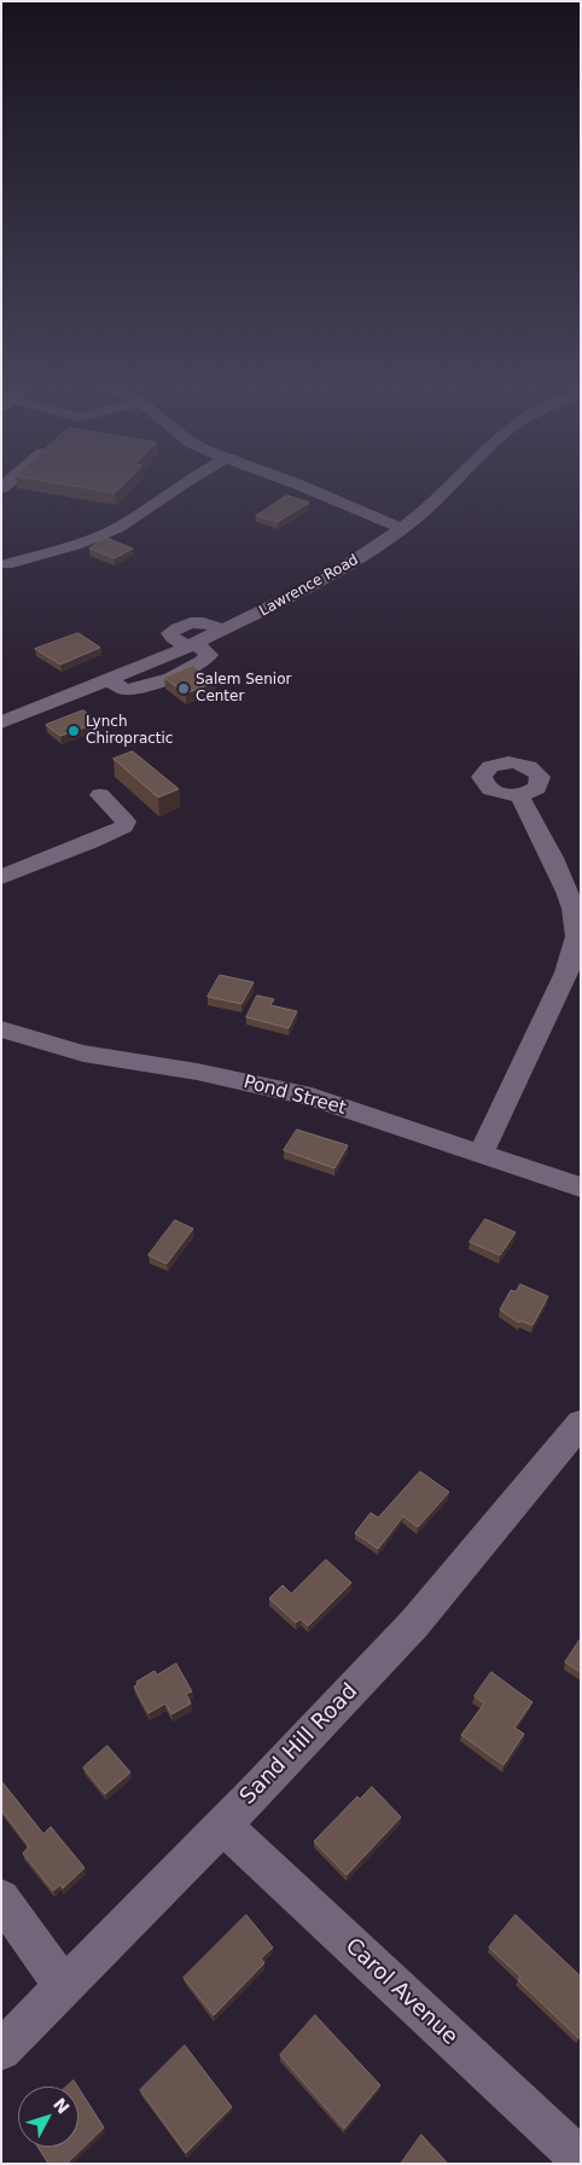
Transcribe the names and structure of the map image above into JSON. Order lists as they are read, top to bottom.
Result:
{
  "streets": {
    "street": [
      "Lawrence Road",
      "Pond Street",
      "Sand Hill Road",
      "Carol Avenue"
    ]
  },
  "crossings": [
    ["Sand Hill Road", "Carol Avenue"]
  ],
  "places": ["Salem Senior Center", "Lynch Chiropractic"],
  "north": "top right"
}
